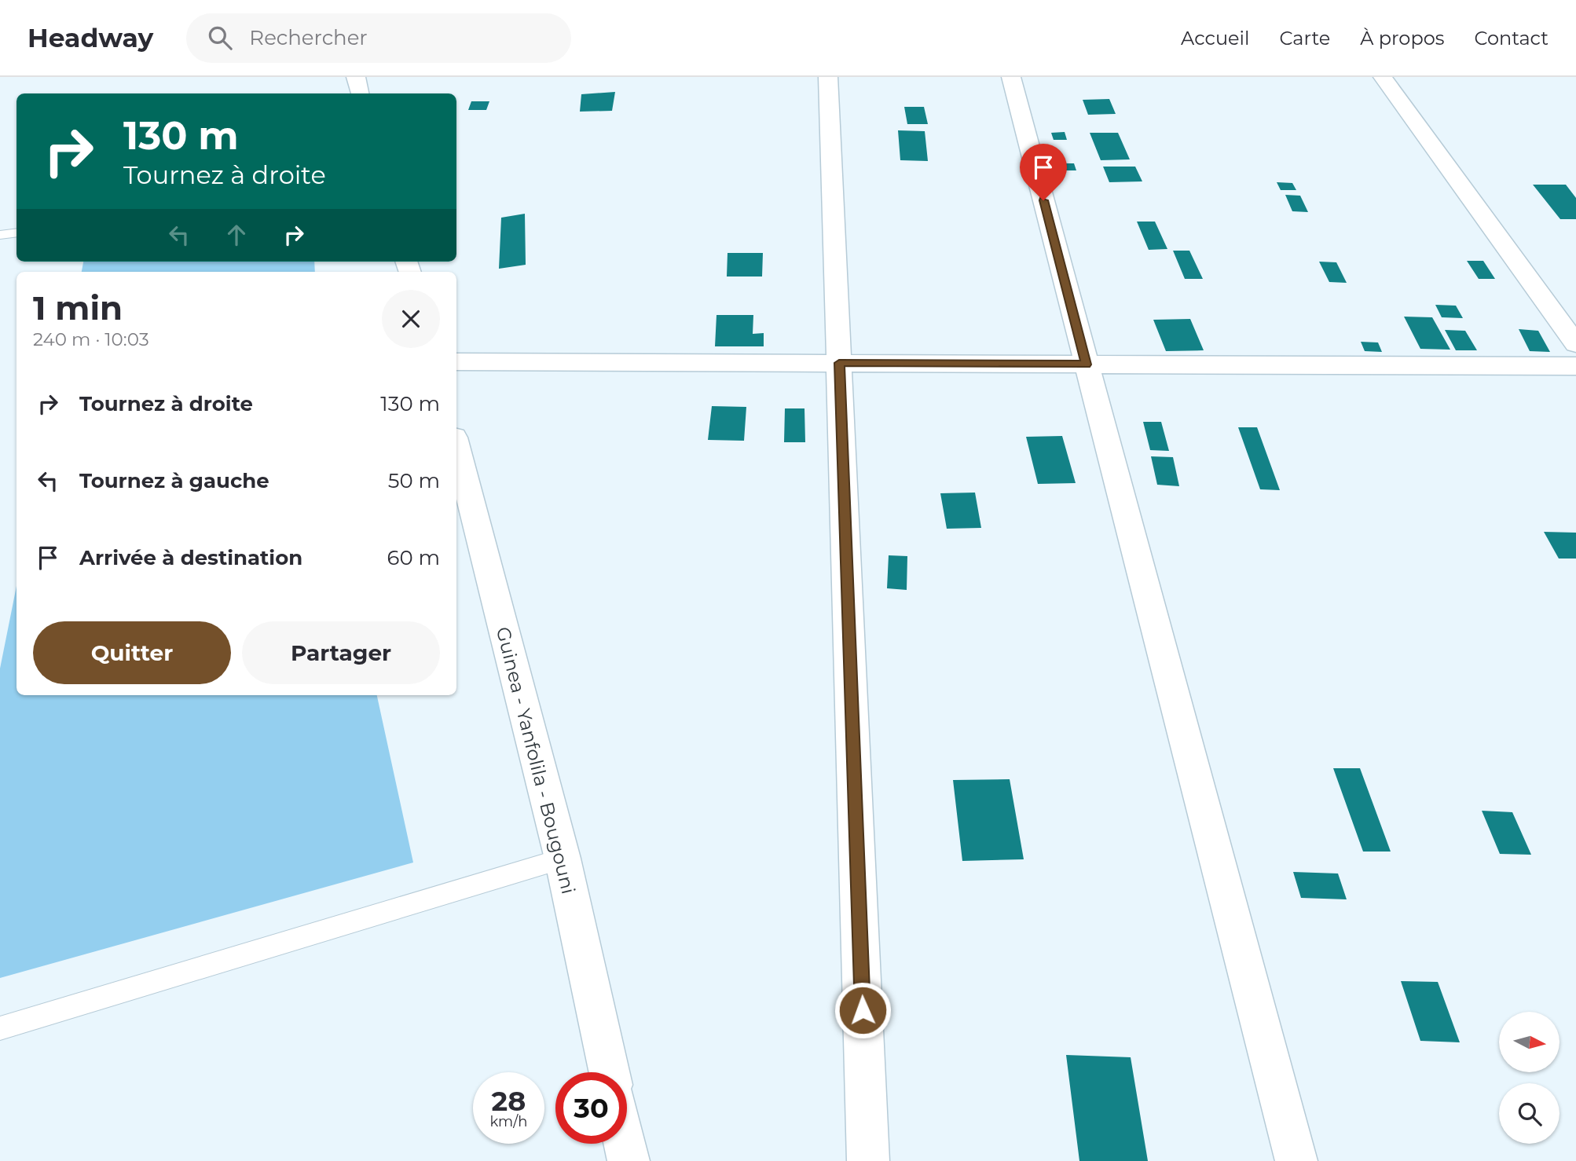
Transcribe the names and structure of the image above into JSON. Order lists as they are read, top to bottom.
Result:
{
  "streets": {
    "street": ["Guinea - Yanfolila - Bougouni"]
  },
  "north": "right",
  "page": {
    "header": "Headway",
    "search": "Rechercher",
    "nav": [
      "Accueil",
      "Carte",
      "À propos",
      "Contact"
    ],
    "turn": ["130 m", "Tournez à droite"],
    "heading": ["1 min", "240 m · 10:03"],
    "list": [
      {
        "name": "Tournez à droite",
        "value": "130 m"
      },
      {
        "name": "Tournez à gauche",
        "value": "50 m"
      },
      {
        "name": "Arrivée à destination",
        "value": "60 m"
      }
    ],
    "buttons": ["Quitter", "Partager"],
    "speed": "28 km/h",
    "limit": "30"
  }
}
